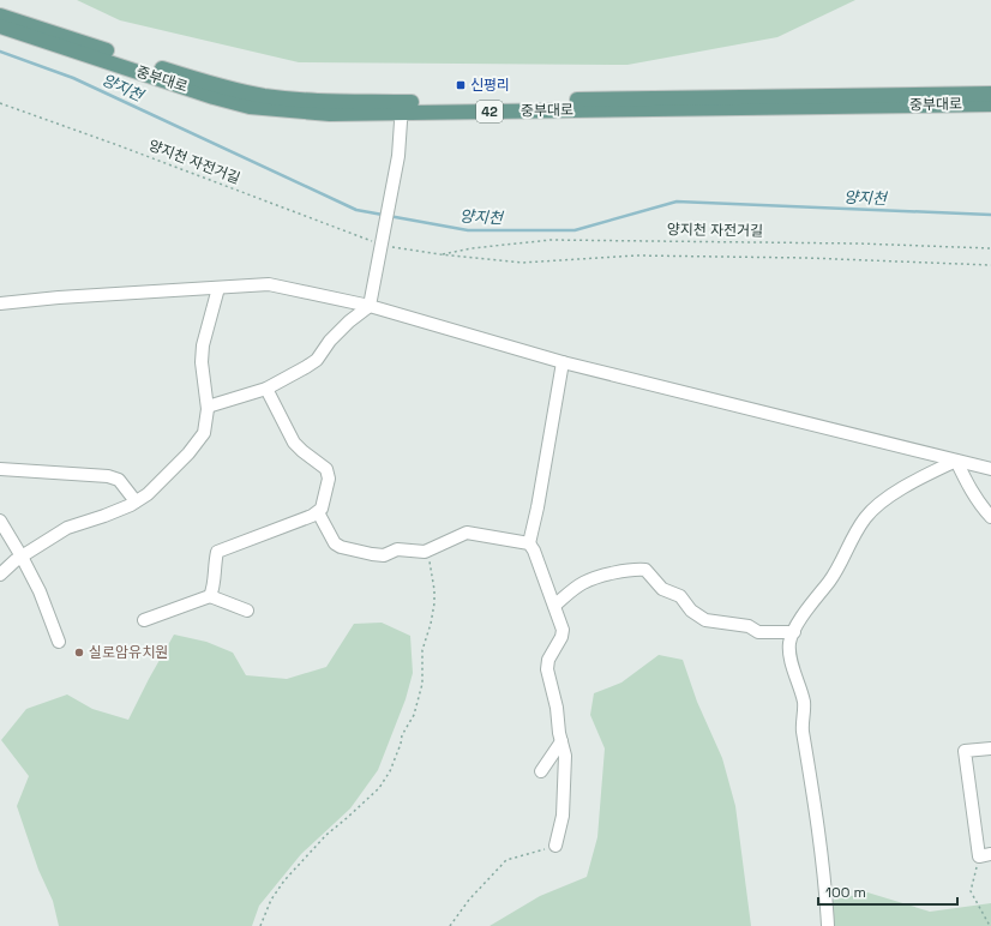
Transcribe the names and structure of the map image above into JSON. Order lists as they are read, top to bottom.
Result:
{
  "streets": {
    "main road": ["중부대로", "42"],
    "path": ["양지천 자전거길"]
  },
  "water": ["양지천"],
  "places": {
    "transit": ["신평리"],
    "other": ["실로암유치원"]
  },
  "scale_bar": "100 m"
}
